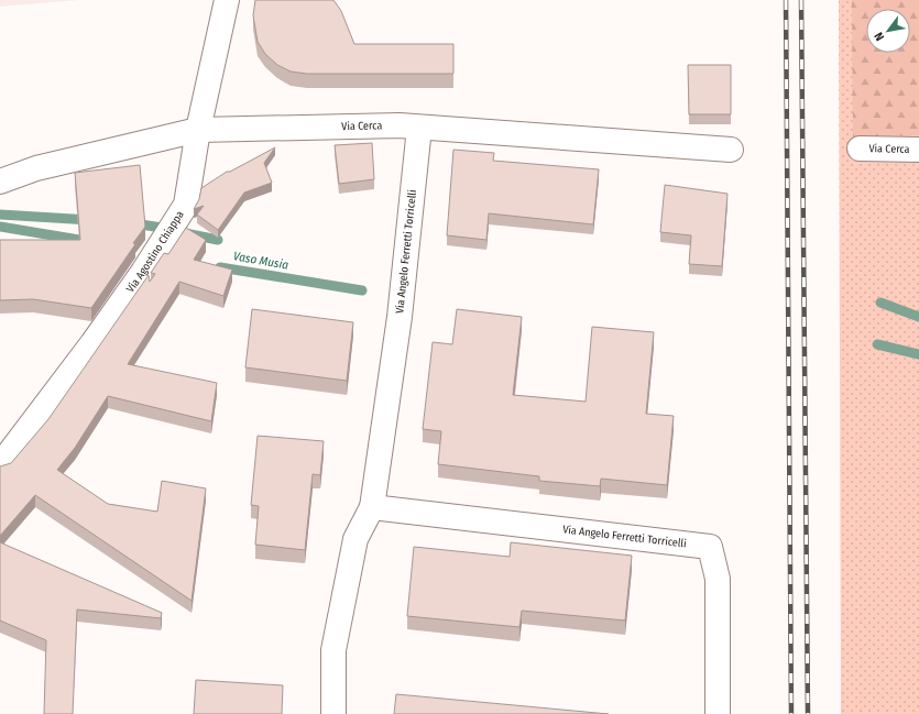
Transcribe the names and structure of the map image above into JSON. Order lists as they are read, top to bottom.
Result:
{
  "streets": {
    "street": ["Via Cerca", "Via Agostino Chiappa", "Via Angelo Ferretti Torricelli"]
  },
  "crossings": [
    ["Via Cerca", "Via Agostino Chiappa"],
    ["Via Cerca", "Via Angelo Ferretti Torricelli"]
  ],
  "water": ["Vaso Musia"],
  "north": "bottom left"
}
